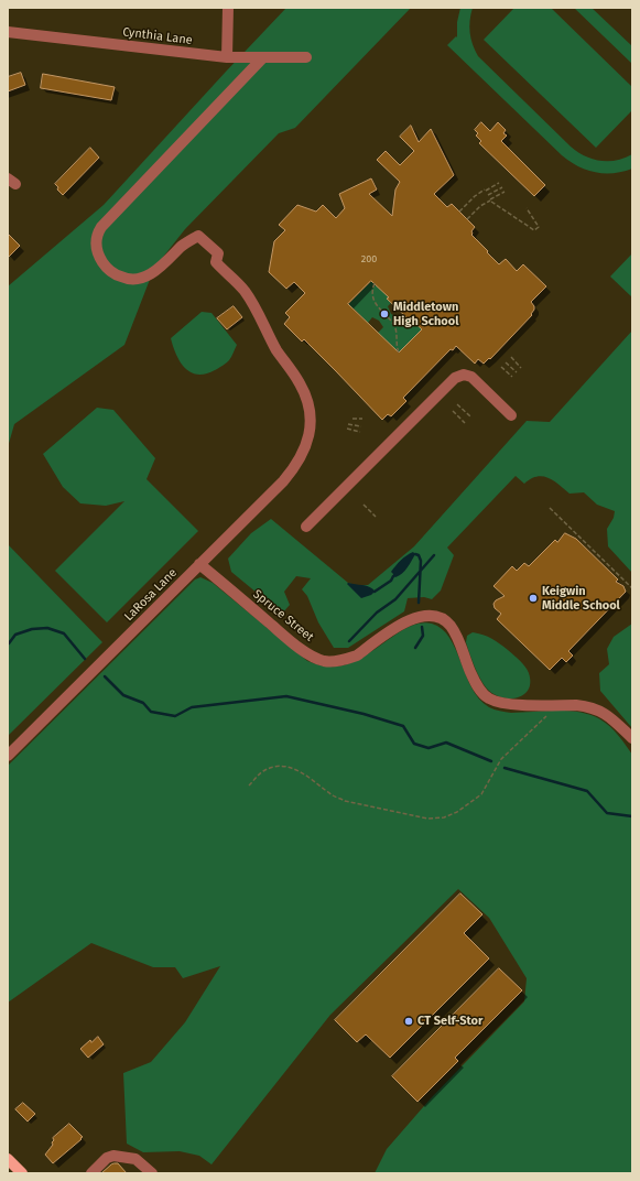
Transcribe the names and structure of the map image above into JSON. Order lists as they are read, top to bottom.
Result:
{
  "streets": {
    "street": ["Cynthia Lane", "LaRosa Lane", "Spruce Street"]
  },
  "crossings": [
    ["Cynthia Lane", "LaRosa Lane"],
    ["LaRosa Lane", "Spruce Street"]
  ],
  "places": ["Middletown High School", "Keigwin Middle School", "CT Self-Stor"],
  "house_numbers": ["200"]
}
